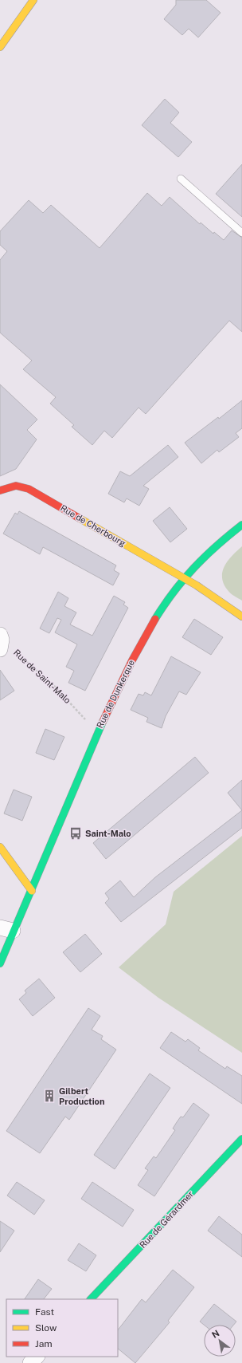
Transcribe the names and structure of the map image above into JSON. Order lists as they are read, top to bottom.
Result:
{
  "streets": {
    "street": ["Rue de Cherbourg", "Rue de Dunkerque", "Rue de Gérardmer"],
    "path": ["Rue de Saint-Malo"]
  },
  "crossings": [
    ["Rue de Cherbourg", "Rue de Dunkerque"],
    ["Rue de Saint-Malo", "Rue de Dunkerque"]
  ],
  "places": {
    "bus stop": ["Saint-Malo"],
    "building": ["Gilbert Production"]
  },
  "legend": ["Fast", "Slow", "Jam"],
  "north": "top left"
}
